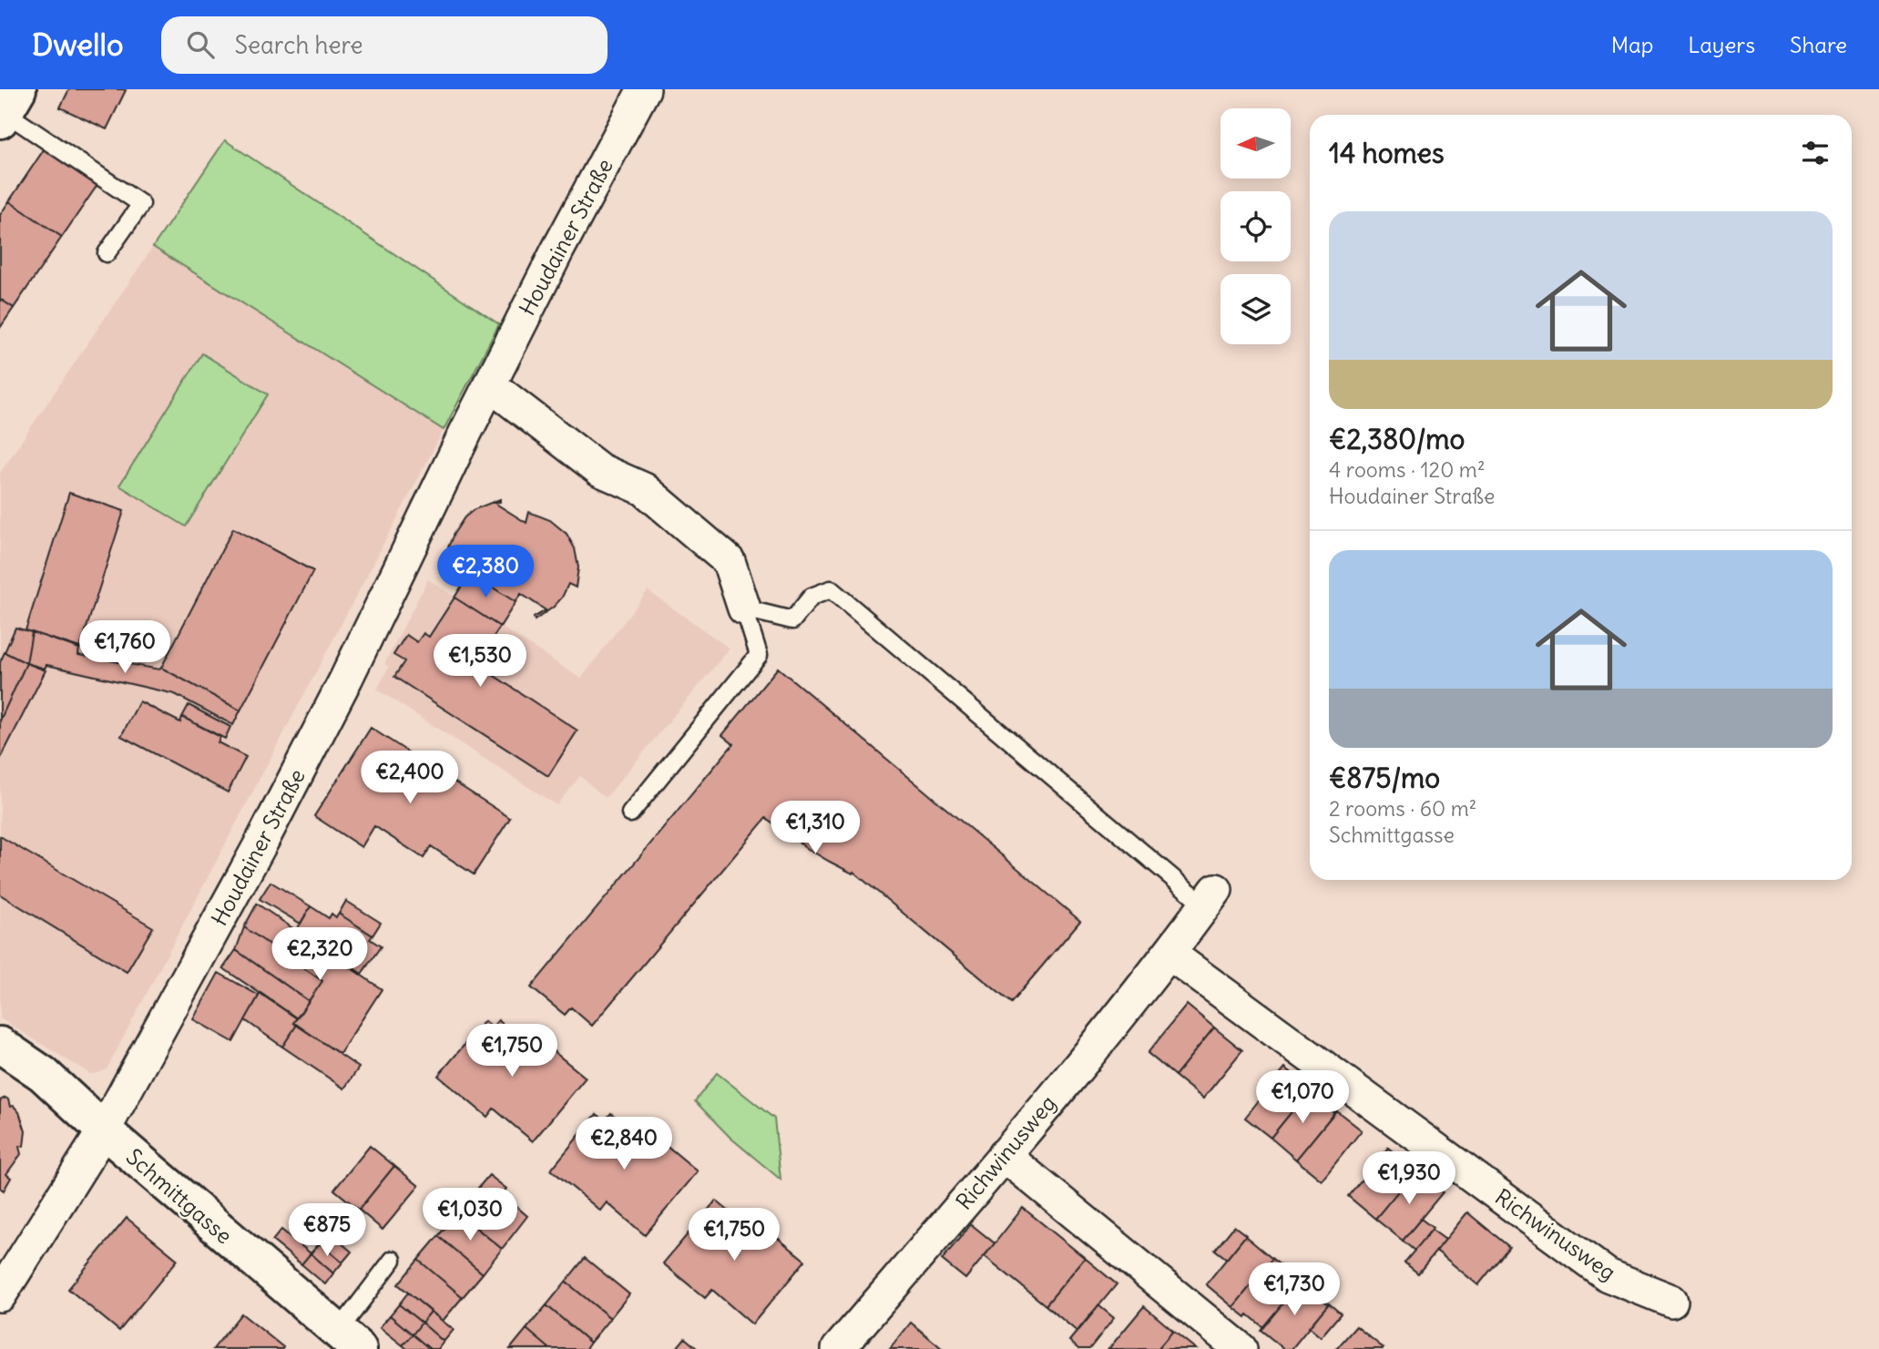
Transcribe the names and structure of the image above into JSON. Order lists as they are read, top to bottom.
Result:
{
  "streets": {
    "main road": ["Schmittgasse"],
    "street": ["Houdainer Straße", "Richwinusweg"]
  },
  "crossings": [
    ["Houdainer Straße", "Schmittgasse"]
  ],
  "north": "left",
  "page": {
    "header": "Dwello",
    "search": "Search here",
    "nav": ["Map", "Layers", "Share"],
    "heading": "14 homes",
    "list": [
      {
        "name": "€2,380/mo",
        "note": "4 rooms · 120 m² · Houdainer Straße"
      },
      {
        "name": "€875/mo",
        "note": "2 rooms · 60 m² · Schmittgasse"
      }
    ],
    "price": [
      "€2,380",
      "€1,760",
      "€1,530",
      "€2,400",
      "€1,310",
      "€2,320",
      "€1,750",
      "€1,070",
      "€2,840",
      "€1,930",
      "€1,030",
      "€875",
      "€1,750",
      "€1,730"
    ]
  }
}
